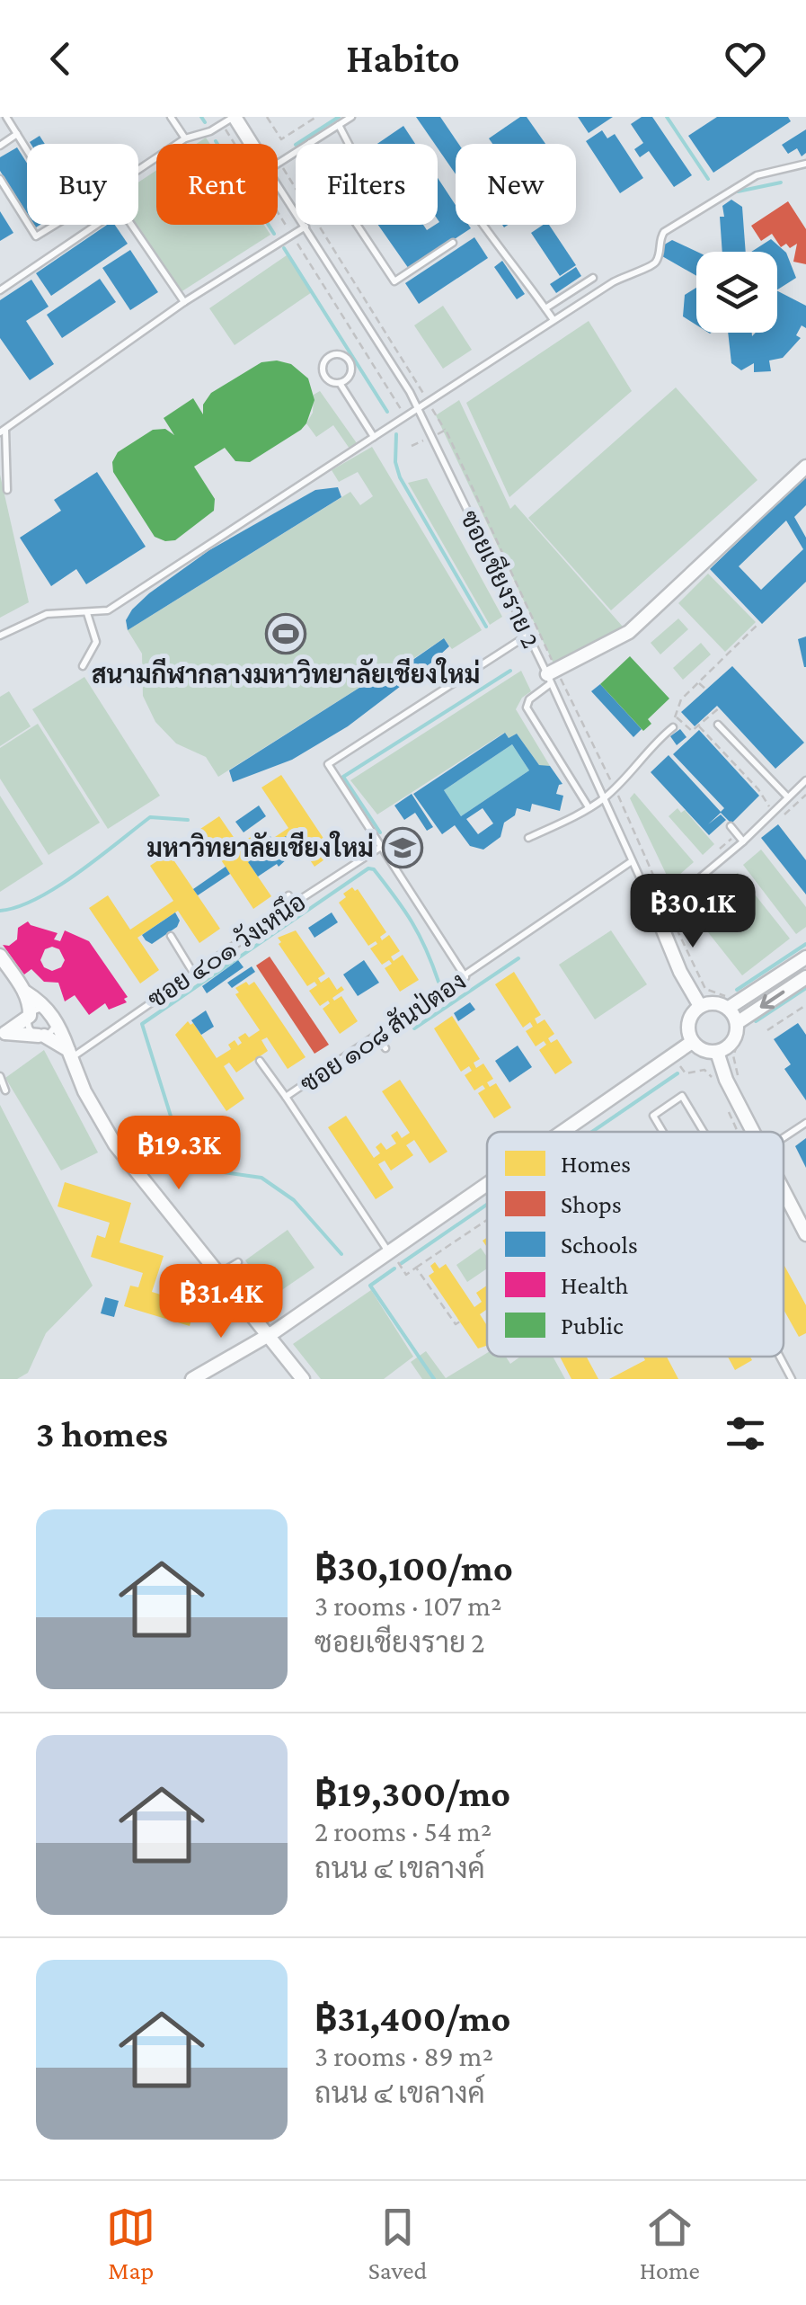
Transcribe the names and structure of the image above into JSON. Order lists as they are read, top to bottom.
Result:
{
  "streets": {
    "street": ["ซอยเชียงราย 2"],
    "lane": ["ซอย ๔๐๑ วังเหนึอ", "ซอย ๑๐๘ สันป่ตอง"]
  },
  "crossings": [
    ["ซอยเชียงราย 2", "ซอย ๑๐๘ สันป่ตอง"]
  ],
  "places": {
    "sports": ["สนามกีฬากลางมหาวิทยาลัยเชียงใหม่"],
    "school or university": ["มหาวิทยาลัยเชียงใหม่"]
  },
  "legend": [
    "Homes",
    "Shops",
    "Schools",
    "Health",
    "Public"
  ],
  "page": {
    "header": "Habito",
    "chip": [
      "Buy",
      "Rent",
      "Filters",
      "New"
    ],
    "price": ["฿30.1K", "฿19.3K", "฿31.4K"],
    "heading": "3 homes",
    "list": [
      {
        "name": "฿30,100/mo",
        "note": "3 rooms · 107 m² · ซอยเชียงราย 2"
      },
      {
        "name": "฿19,300/mo",
        "note": "2 rooms · 54 m² · ถนน ๔ เขลางค์"
      },
      {
        "name": "฿31,400/mo",
        "note": "3 rooms · 89 m² · ถนน ๔ เขลางค์"
      }
    ],
    "tabs": ["Map", "Saved", "Home"]
  }
}
